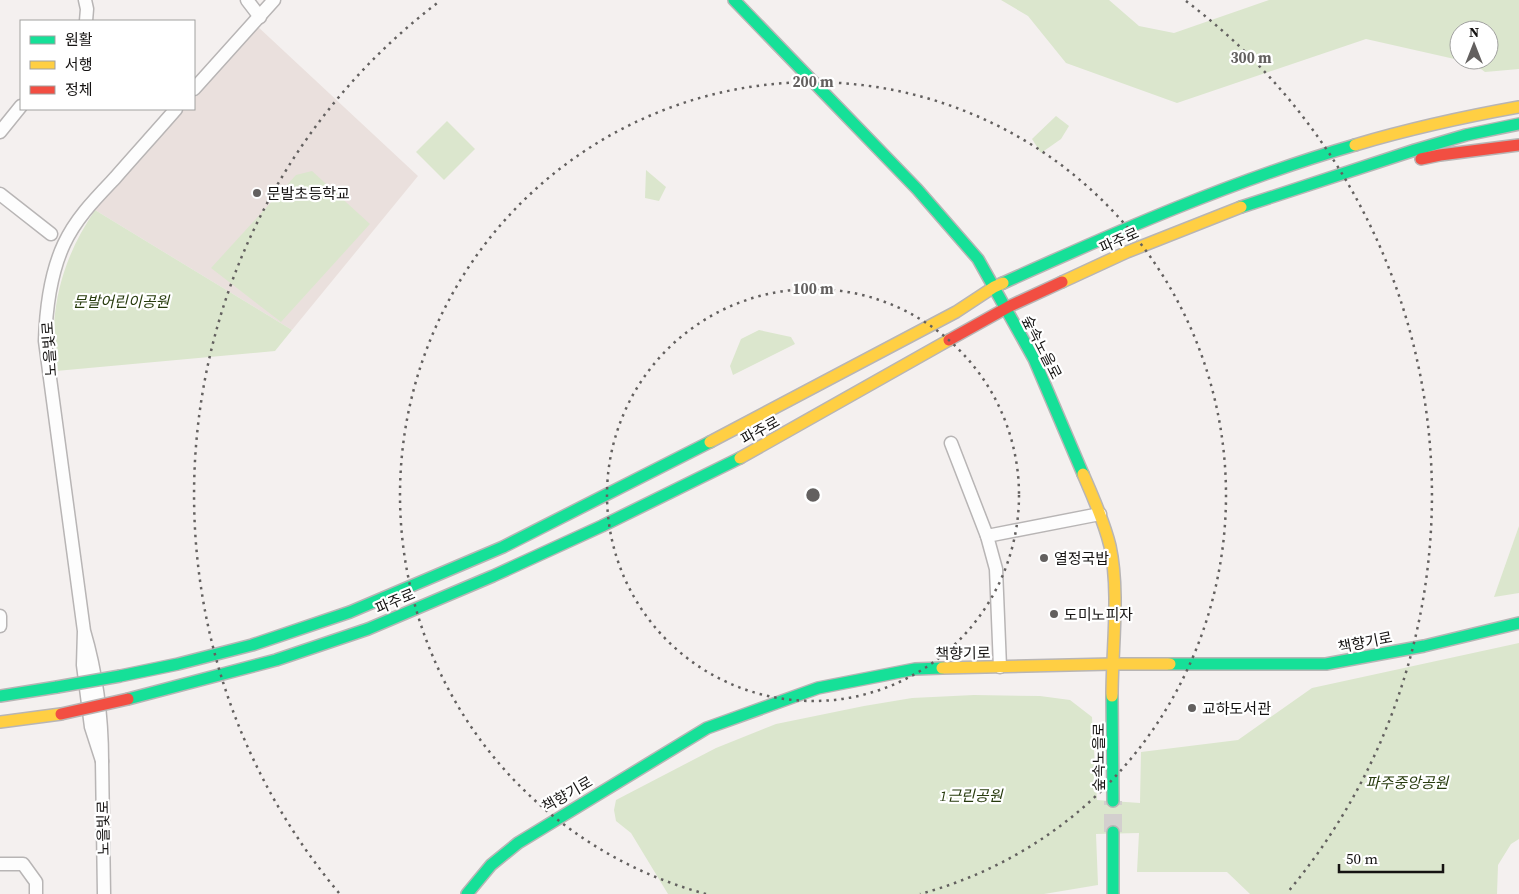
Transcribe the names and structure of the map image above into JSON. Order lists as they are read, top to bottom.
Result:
{
  "streets": {
    "main road": ["파주로", "숲속노을로", "책향기로"],
    "street": ["노을빛로"]
  },
  "crossings": [
    ["파주로", "숲속노을로"],
    ["숲속노을로", "책향기로"]
  ],
  "parks": ["문발어린이공원", "파주중앙공원", "1근린공원"],
  "places": [
    "문발초등학교",
    "열정국밥",
    "도미노피자",
    "교하도서관"
  ],
  "legend": ["원활", "서행", "정체"],
  "scale_bar": "50 m",
  "north": "top",
  "rings": ["300 m", "200 m", "100 m"]
}
